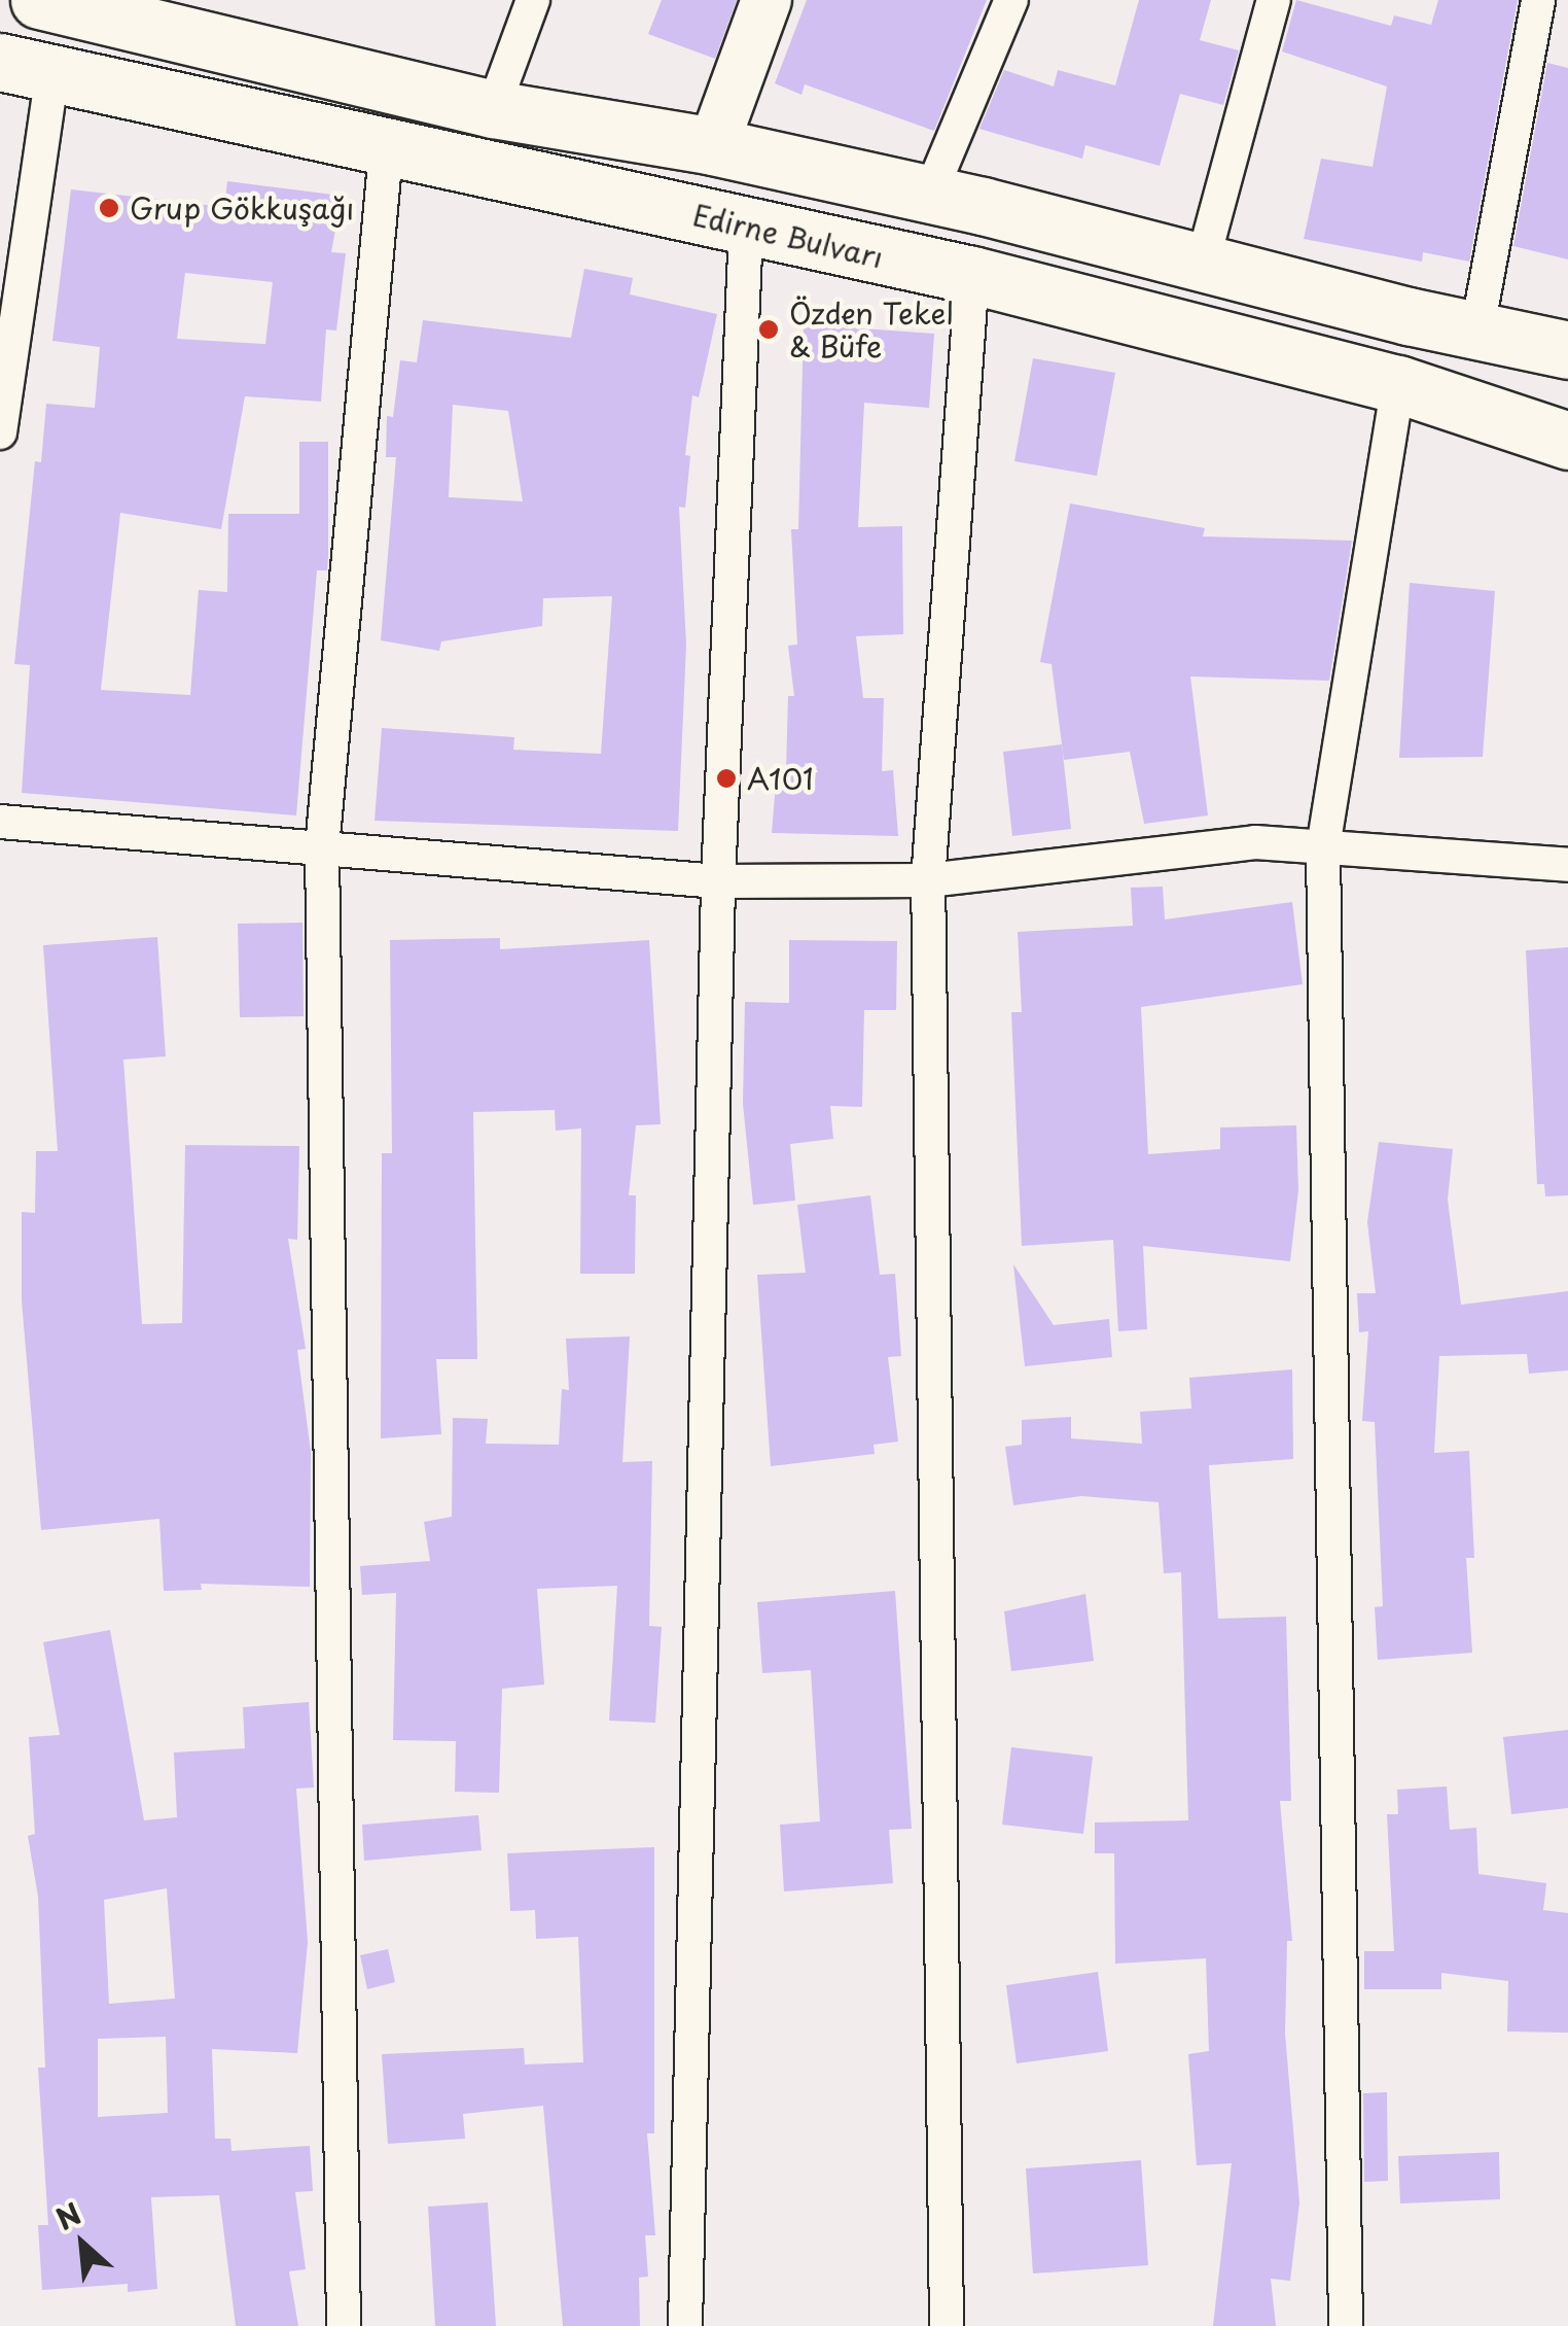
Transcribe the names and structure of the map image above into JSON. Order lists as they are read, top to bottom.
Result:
{
  "streets": {
    "highway": ["Edirne Bulvarı"]
  },
  "places": ["Grup Gökkuşağı", "Özden Tekel & Büfe", "A101"],
  "north": "top left"
}
